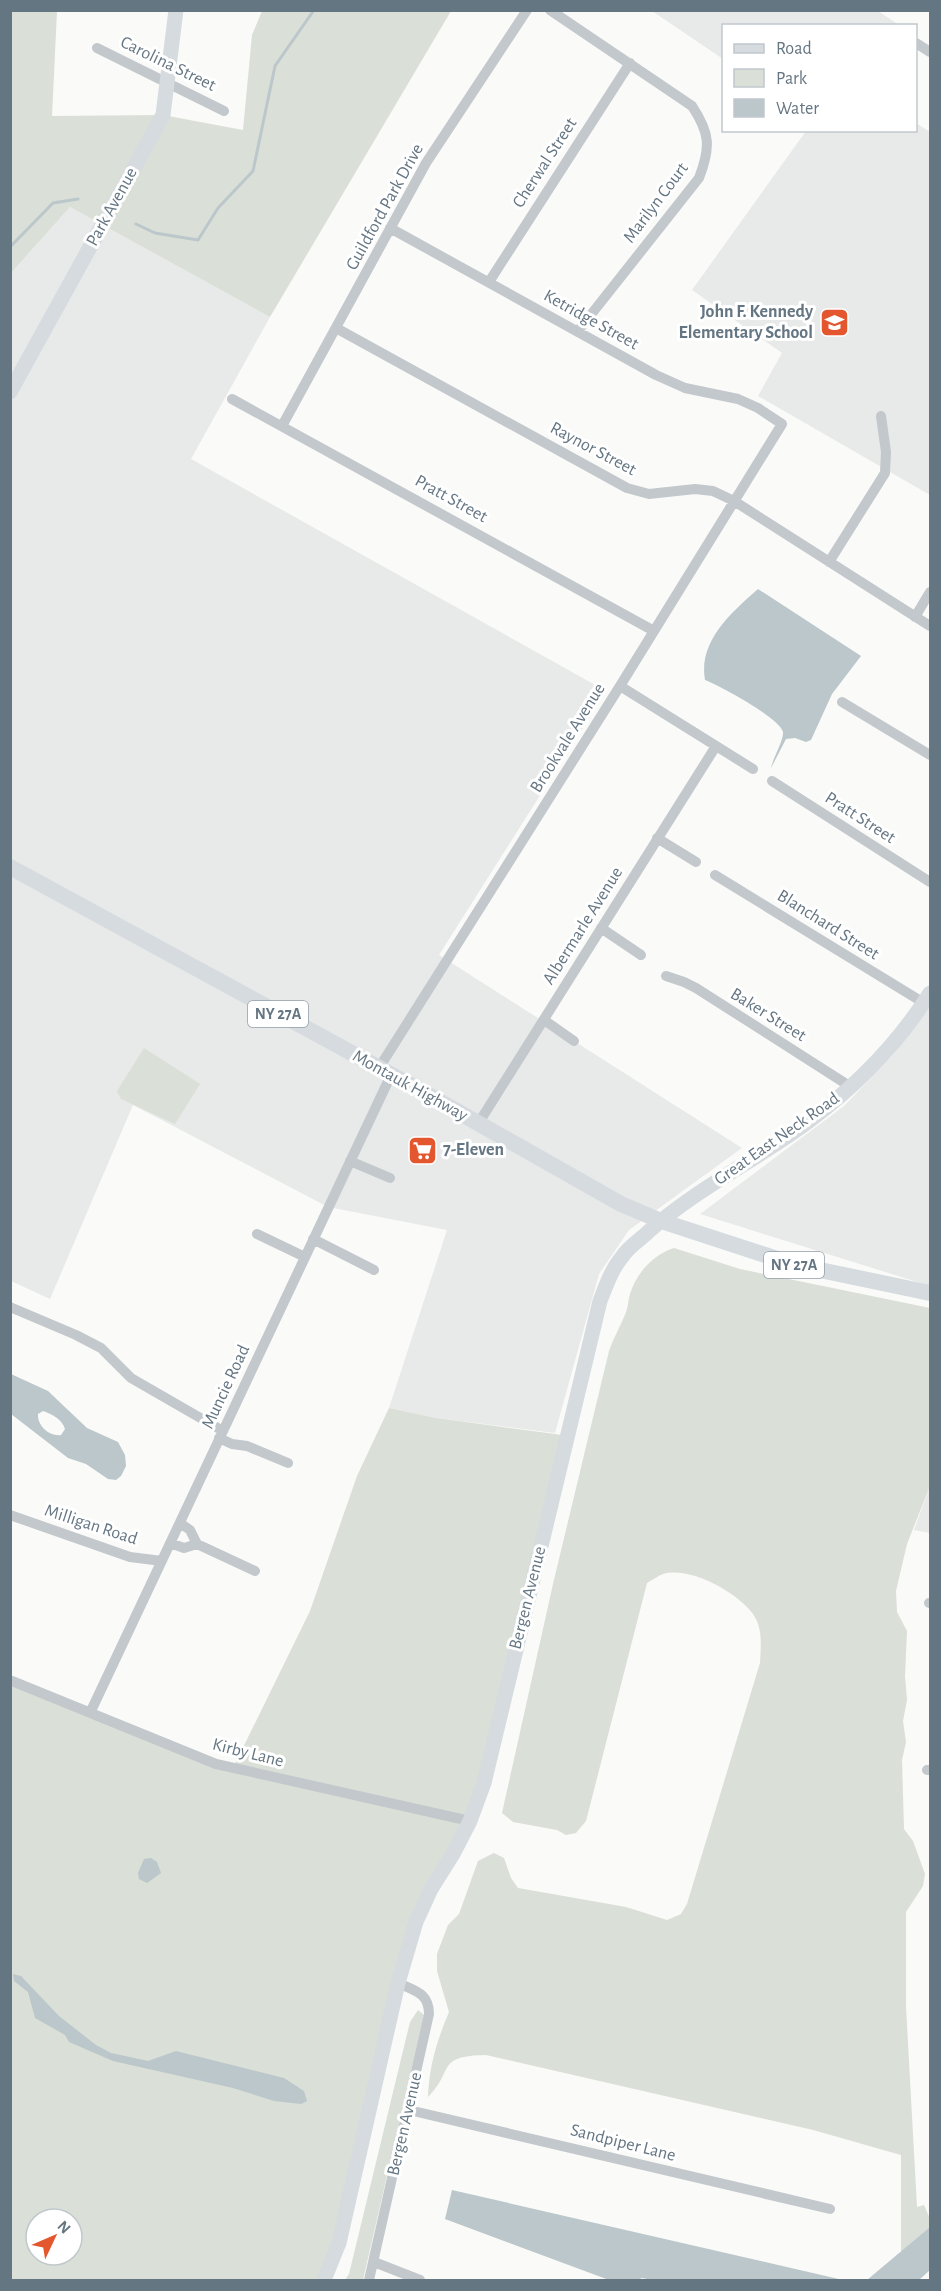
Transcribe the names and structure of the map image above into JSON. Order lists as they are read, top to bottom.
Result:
{
  "streets": {
    "main road": [
      "Park Avenue",
      "NY 27A",
      "Montauk Highway",
      "Great East Neck Road",
      "Bergen Avenue"
    ],
    "street": [
      "Carolina Street",
      "Cherwal Street",
      "Marilyn Court",
      "Guildford Park Drive",
      "Ketridge Street",
      "Raynor Street",
      "Pratt Street",
      "Brookvale Avenue",
      "Blanchard Street",
      "Albermarle Avenue",
      "Baker Street",
      "Muncie Road",
      "Milligan Road",
      "Kirby Lane",
      "Sandpiper Lane"
    ]
  },
  "crossings": [
    ["Carolina Street", "Park Avenue"],
    ["Cherwal Street", "Marilyn Court"],
    ["Cherwal Street", "Ketridge Street"],
    ["Marilyn Court", "Ketridge Street"],
    ["Guildford Park Drive", "Ketridge Street"],
    ["Guildford Park Drive", "Raynor Street"],
    ["Guildford Park Drive", "Pratt Street"],
    ["Ketridge Street", "Brookvale Avenue"],
    ["Raynor Street", "Brookvale Avenue"],
    ["Pratt Street", "Brookvale Avenue"],
    ["Brookvale Avenue", "Montauk Highway"],
    ["Brookvale Avenue", "Muncie Road"],
    ["Blanchard Street", "Great East Neck Road"],
    ["Albermarle Avenue", "Montauk Highway"],
    ["Baker Street", "Great East Neck Road"],
    ["Montauk Highway", "Great East Neck Road"],
    ["Montauk Highway", "Muncie Road"],
    ["Montauk Highway", "Bergen Avenue"],
    ["Great East Neck Road", "Bergen Avenue"],
    ["Muncie Road", "Milligan Road"],
    ["Muncie Road", "Kirby Lane"],
    ["Bergen Avenue", "Kirby Lane"],
    ["Bergen Avenue", "Sandpiper Lane"]
  ],
  "places": {
    "school or university": ["John F. Kennedy Elementary School"],
    "supermarket": ["7-Eleven"]
  },
  "legend": ["Road", "Park", "Water"],
  "north": "top right"
}
